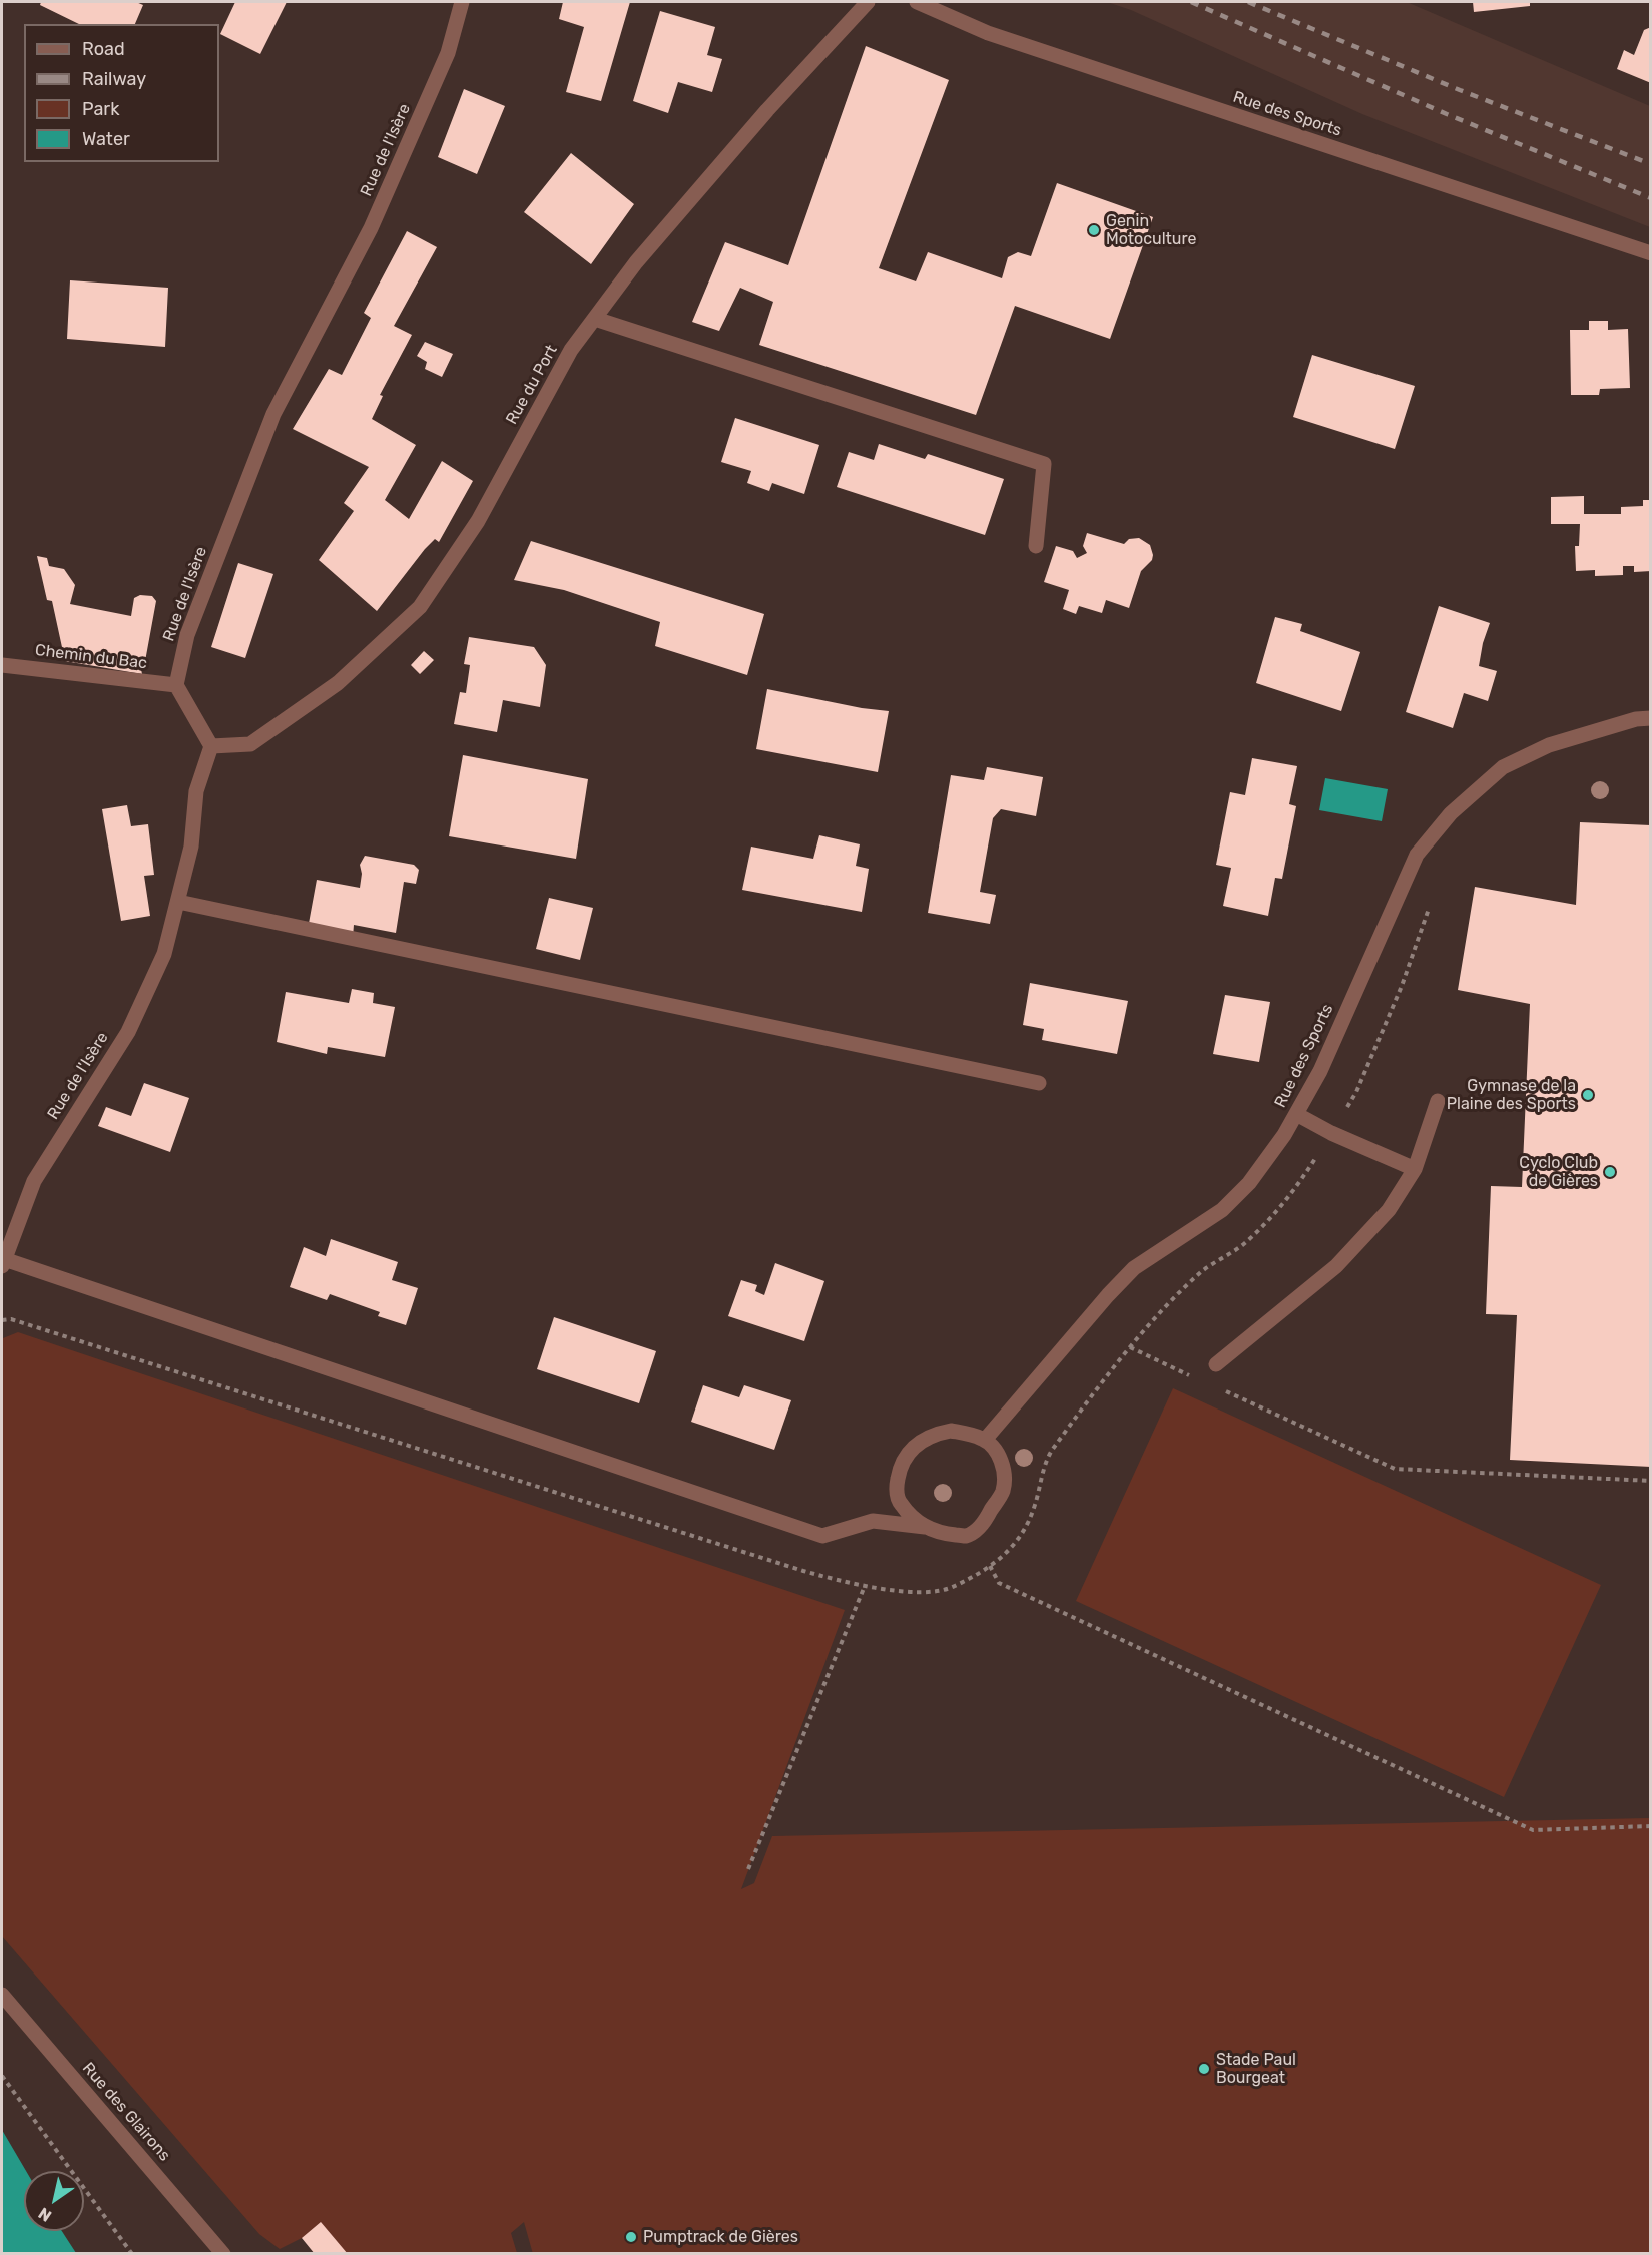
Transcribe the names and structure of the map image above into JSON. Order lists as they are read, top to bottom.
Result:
{
  "streets": {
    "street": [
      "Rue des Sports",
      "Rue de l'Isère",
      "Rue du Port",
      "Chemin du Bac",
      "Rue des Glairons"
    ]
  },
  "crossings": [
    ["Rue de l'Isère", "Rue du Port"],
    ["Rue de l'Isère", "Chemin du Bac"]
  ],
  "places": [
    "Genin Motoculture",
    "Gymnase de la Plaine des Sports",
    "Cyclo Club de Gières",
    "Stade Paul Bourgeat",
    "Pumptrack de Gières"
  ],
  "legend": [
    "Road",
    "Railway",
    "Park",
    "Water"
  ],
  "north": "bottom left"
}
